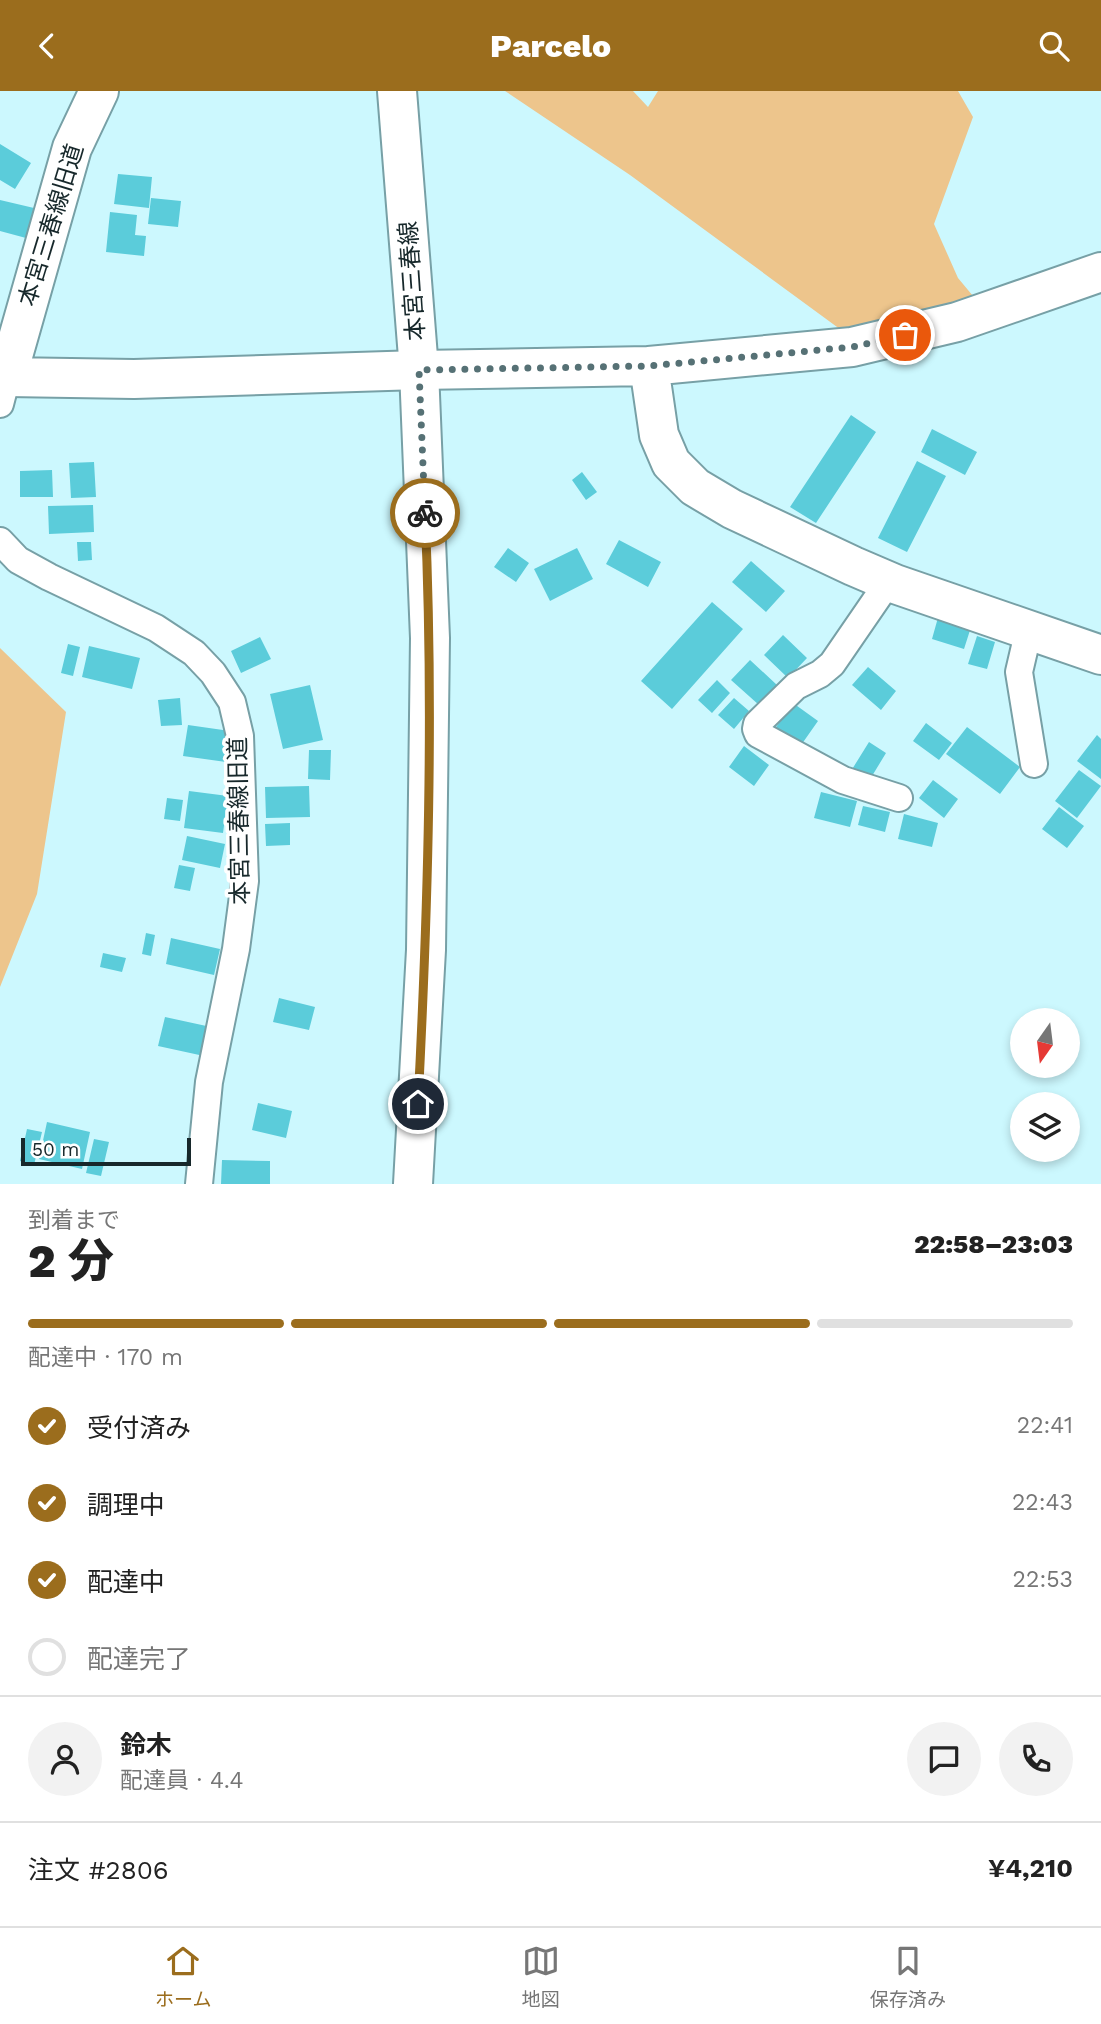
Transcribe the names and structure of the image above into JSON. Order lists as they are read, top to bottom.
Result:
{
  "streets": {
    "street": ["本宮三春線旧道", "本宮三春線"]
  },
  "scale_bar": "50 m",
  "north": "bottom",
  "page": {
    "header": "Parcelo",
    "scale": "50 m",
    "heading": ["2 分", "到着まで", "22:58–23:03"],
    "panel": [
      "鈴木",
      "配達員 · 4.4",
      "注文 #2806",
      "¥4,210"
    ],
    "bar": "配達中 · 170 m",
    "list": [
      ["受付済み", "22:41"],
      ["調理中", "22:43"],
      ["配達中", "22:53"],
      "配達完了"
    ],
    "tabs": ["ホーム", "地図", "保存済み"]
  }
}
